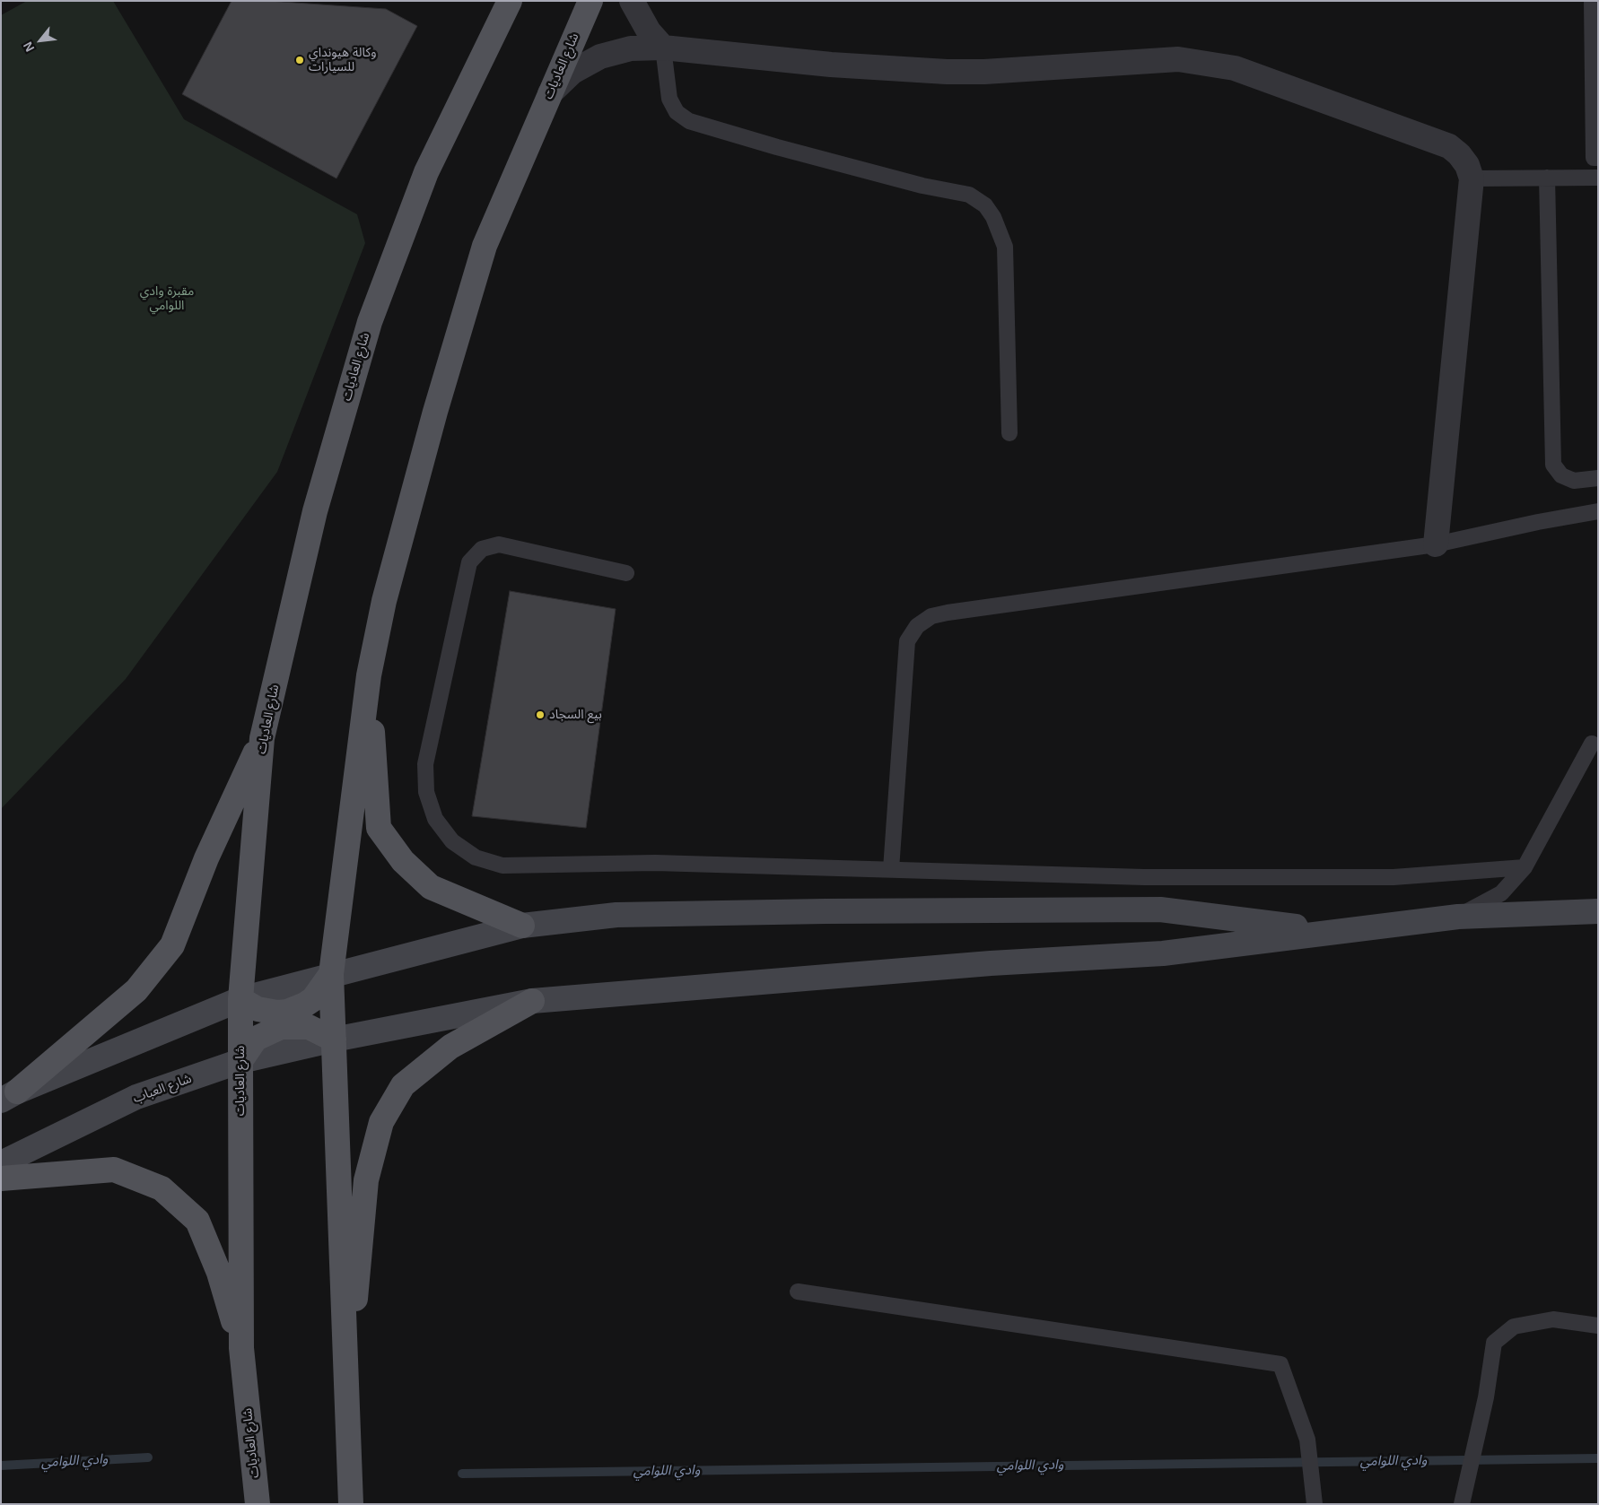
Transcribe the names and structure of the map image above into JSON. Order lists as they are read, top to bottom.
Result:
{
  "streets": {
    "main road": ["شارع العاديات"],
    "street": ["شارع العباب"]
  },
  "crossings": [
    ["شارع العاديات", "شارع العباب"]
  ],
  "water": ["وادي اللوامي"],
  "parks": ["مقبرة وادي اللوامي"],
  "places": ["وكالة هيونداي للسيارات", "بيع السجاد"],
  "north": "bottom left"
}
